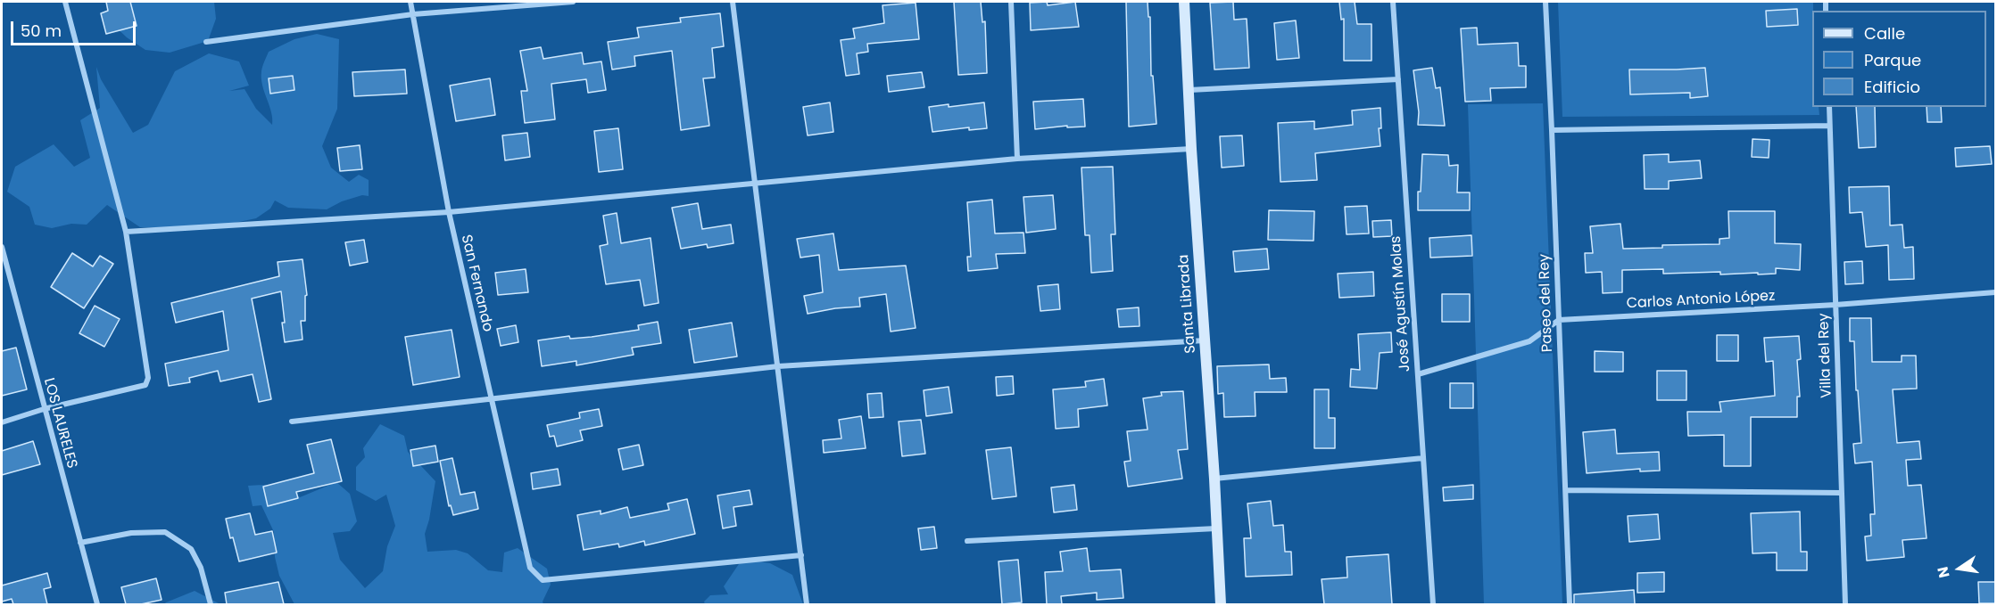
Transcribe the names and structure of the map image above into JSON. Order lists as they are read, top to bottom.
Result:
{
  "streets": {
    "street": [
      "San Fernando",
      "Carlos Antonio López",
      "Paseo del Rey",
      "Santa Librada",
      "José Agustín Molas",
      "Villa del Rey",
      "LOS LAURELES"
    ]
  },
  "crossings": [
    ["Carlos Antonio López", "Paseo del Rey"],
    ["Carlos Antonio López", "Villa del Rey"]
  ],
  "legend": ["Calle", "Parque", "Edificio"],
  "scale_bar": "50 m",
  "north": "left"
}
